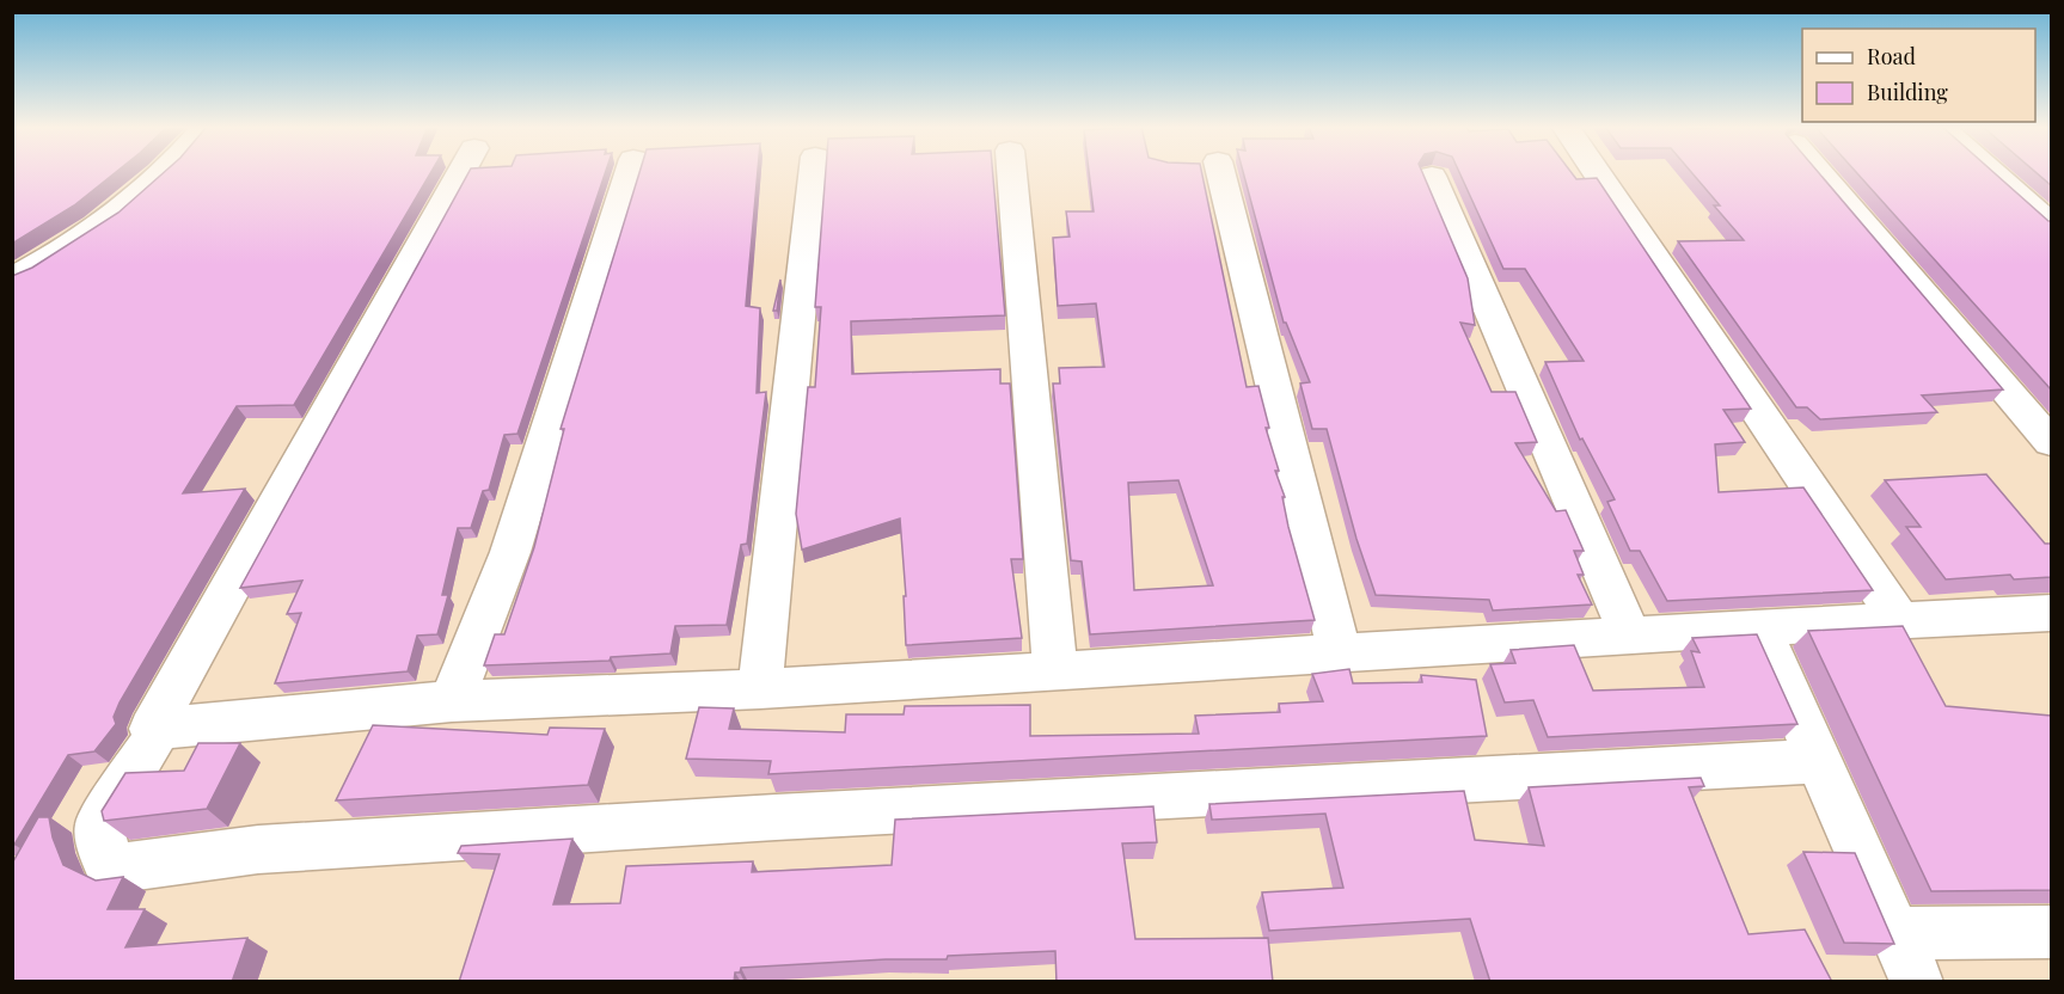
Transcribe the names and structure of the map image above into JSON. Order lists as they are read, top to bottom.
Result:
{
  "legend": ["Road", "Building"]
}
